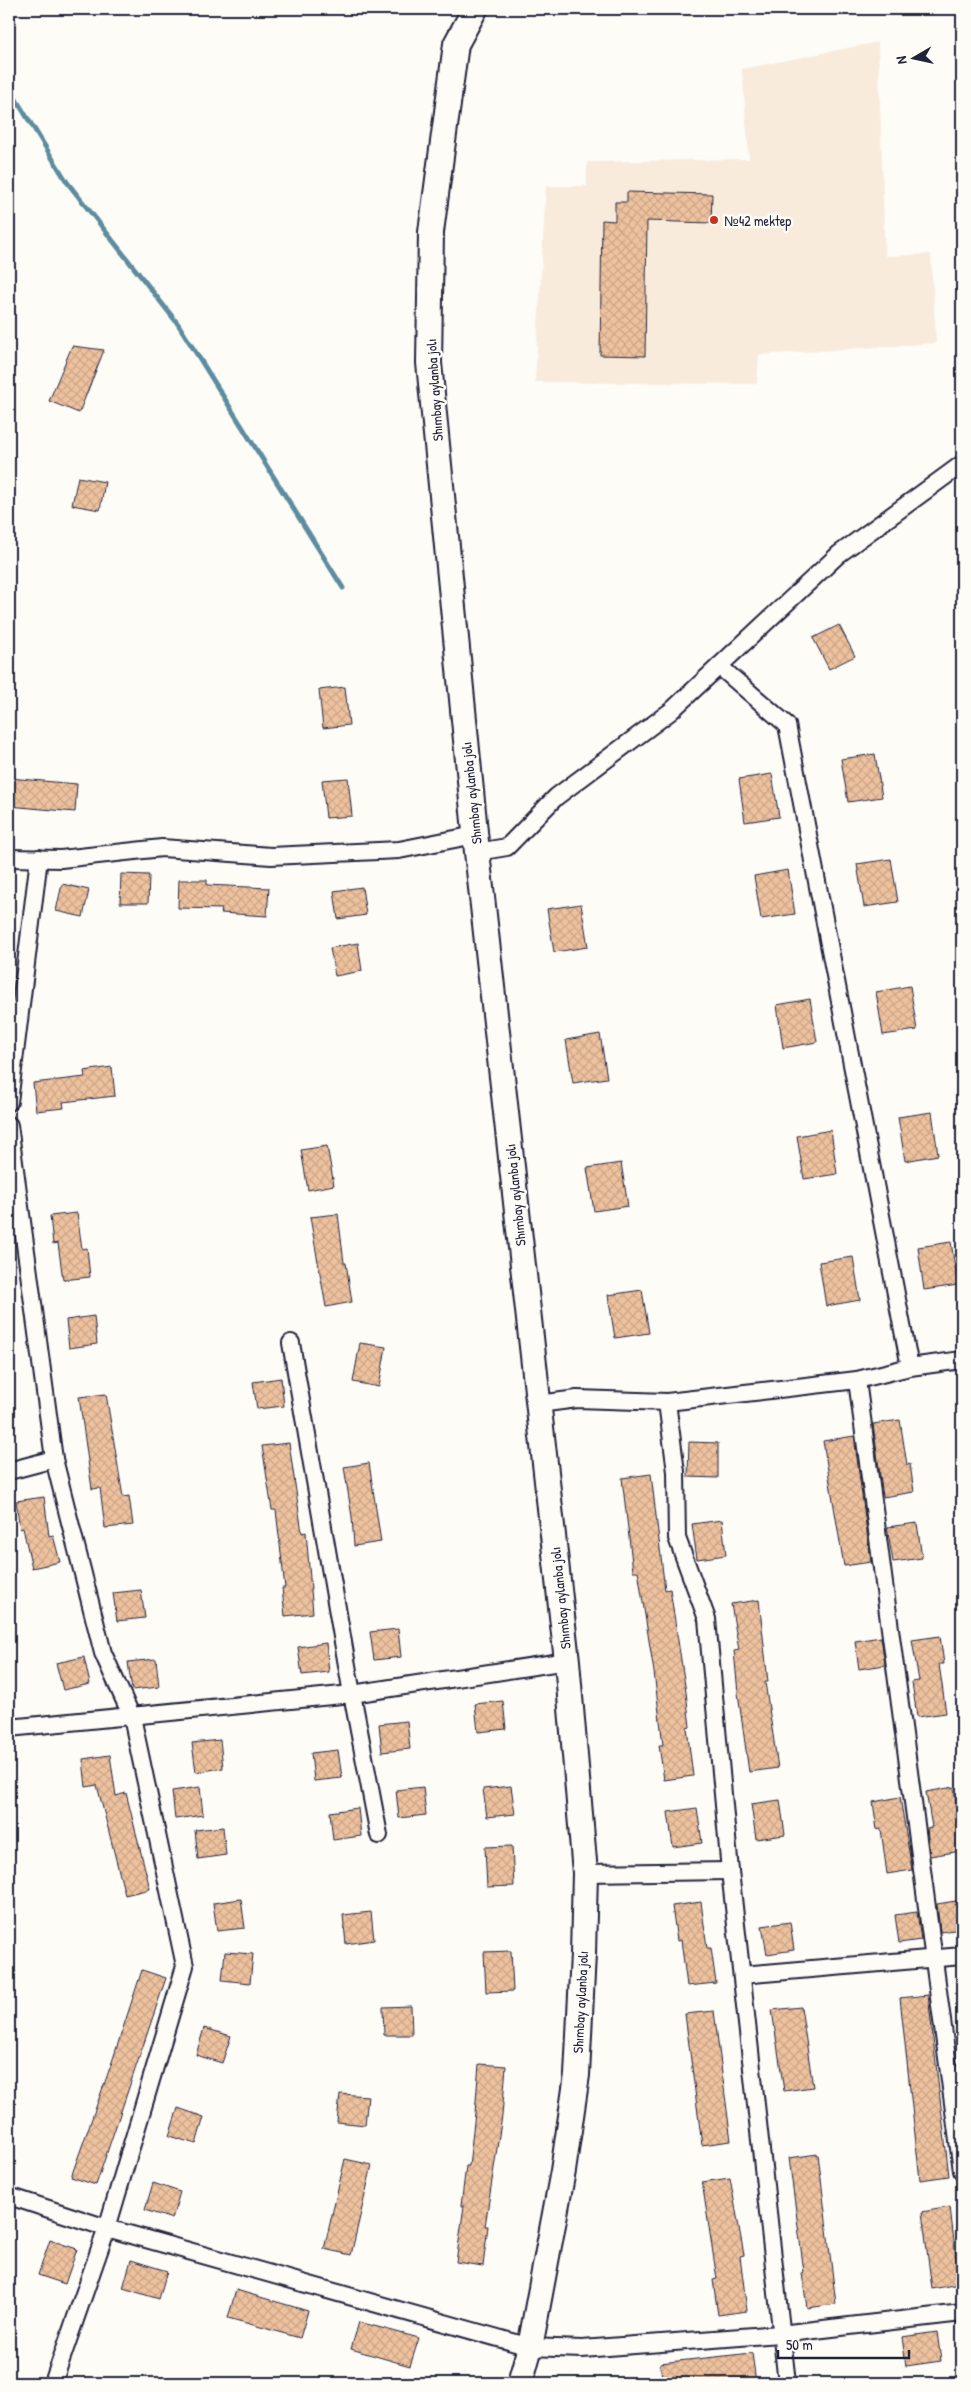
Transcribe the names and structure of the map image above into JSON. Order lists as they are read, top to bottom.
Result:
{
  "streets": {
    "main road": ["Shımbay aylanba jolı"]
  },
  "places": ["№42 mektep"],
  "scale_bar": "50 m",
  "north": "left"
}
